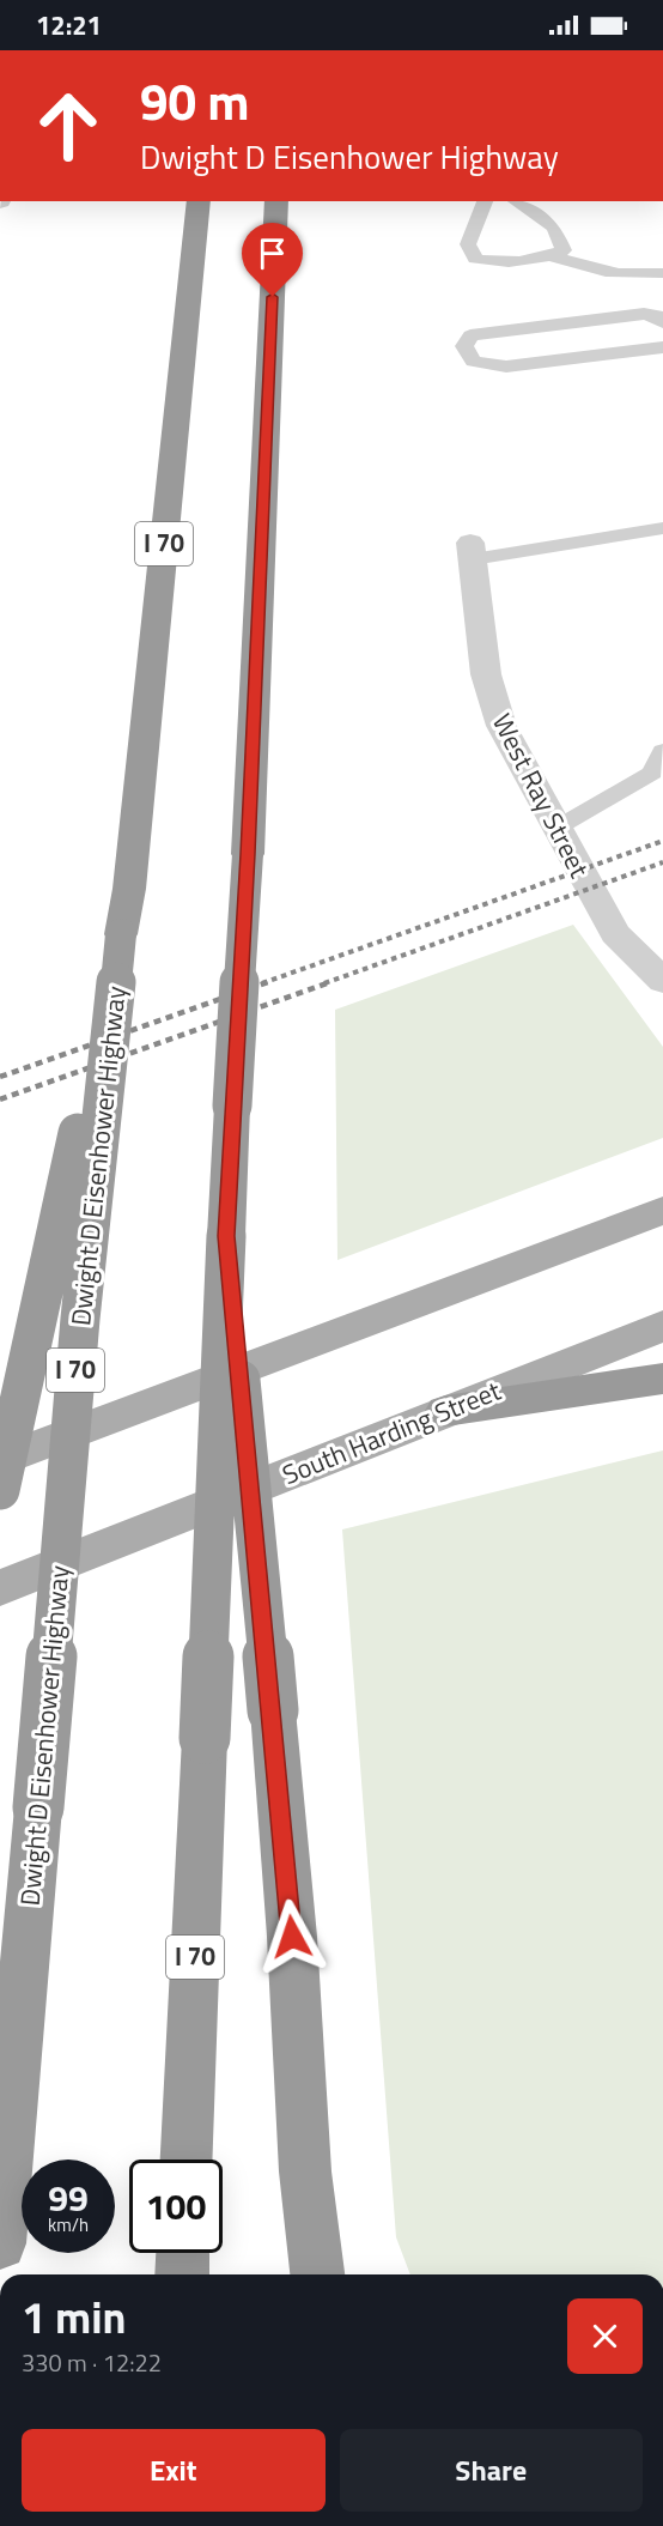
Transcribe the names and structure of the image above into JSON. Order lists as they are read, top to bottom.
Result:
{
  "streets": {
    "highway": ["I 70", "Dwight D Eisenhower Highway"],
    "main road": ["South Harding Street"],
    "street": ["West Ray Street"]
  },
  "page": {
    "status": "12:21",
    "turn": ["90 m", "Dwight D Eisenhower Highway"],
    "speed": "99 km/h",
    "limit": "100",
    "heading": ["1 min", "330 m · 12:22"],
    "buttons": ["Exit", "Share"]
  }
}
